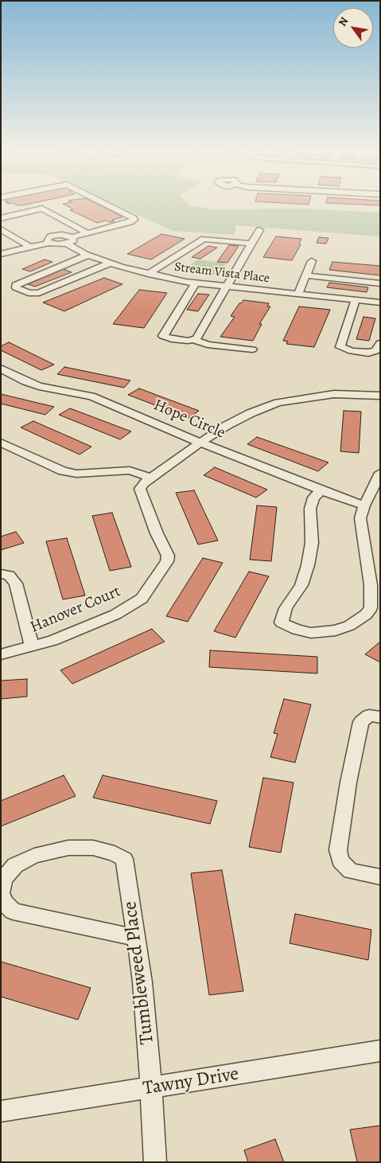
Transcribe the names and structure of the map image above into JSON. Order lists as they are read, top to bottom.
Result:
{
  "streets": {
    "street": [
      "Stream Vista Place",
      "Hope Circle",
      "Hanover Court",
      "Tumbleweed Place",
      "Tawny Drive"
    ]
  },
  "crossings": [
    ["Tumbleweed Place", "Tawny Drive"]
  ],
  "north": "top left"
}
